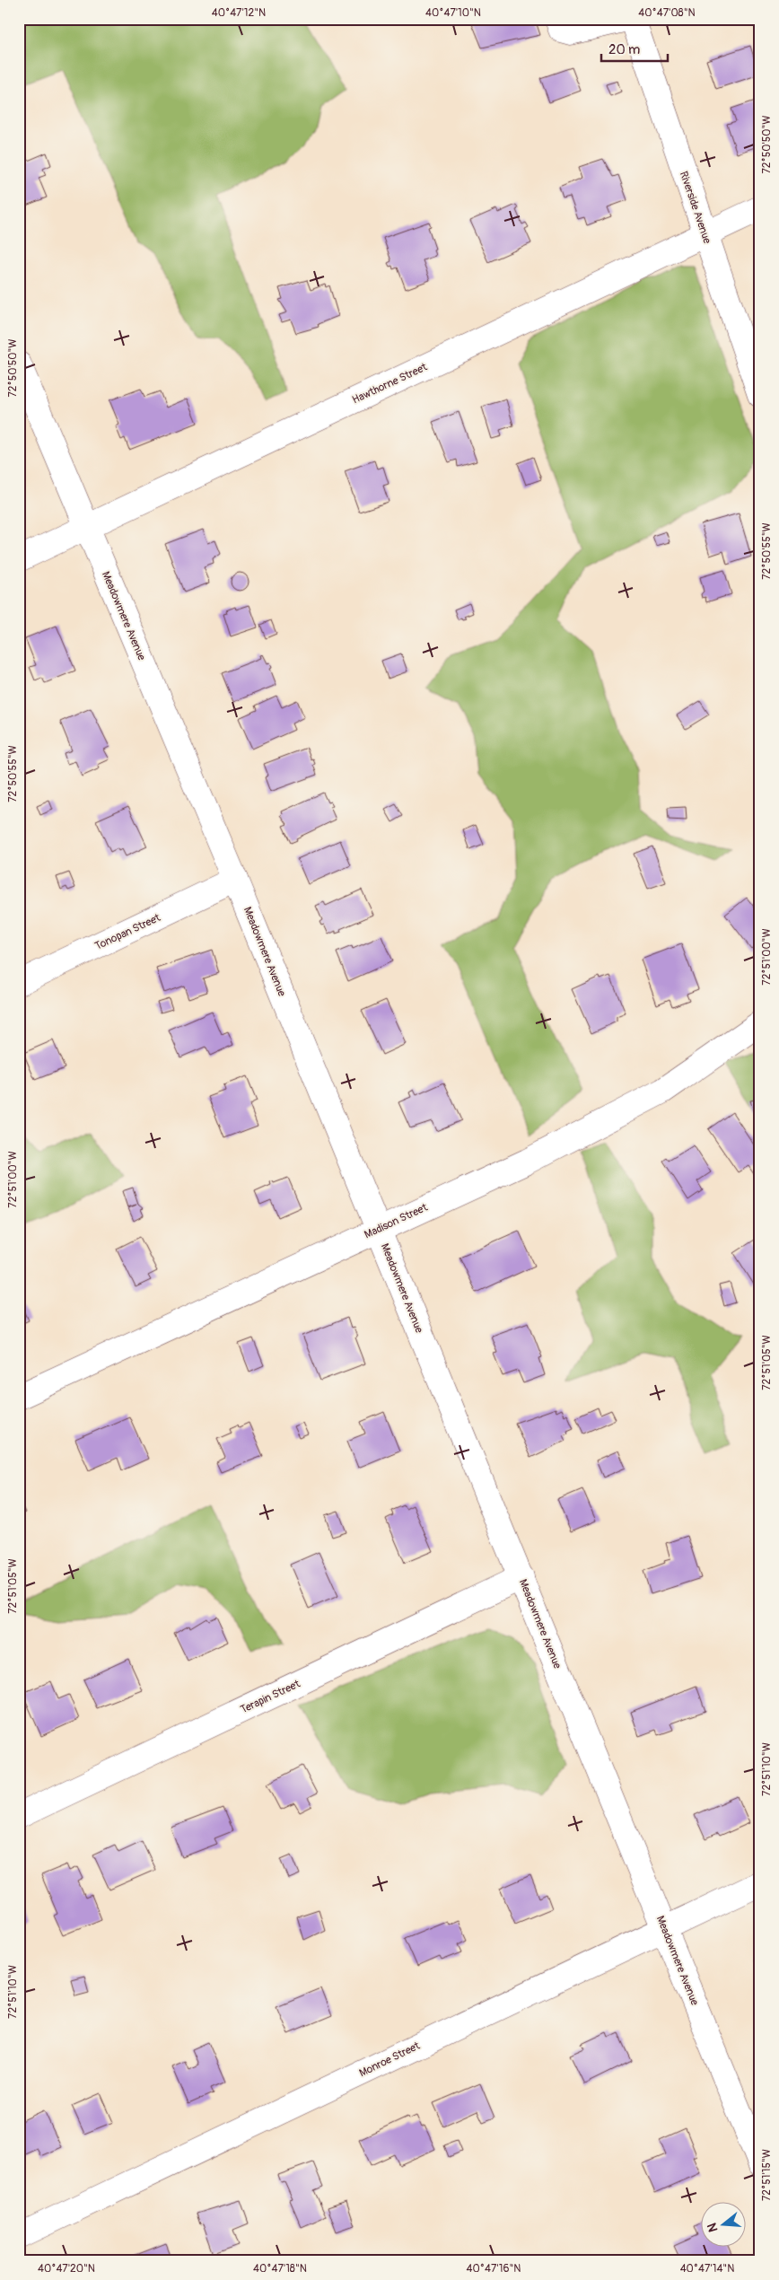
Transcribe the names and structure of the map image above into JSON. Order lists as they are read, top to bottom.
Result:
{
  "streets": {
    "street": [
      "Riverside Avenue",
      "Hawthorne Street",
      "Meadowmere Avenue",
      "Tonopan Street",
      "Madison Street",
      "Terapin Street",
      "Monroe Street"
    ]
  },
  "crossings": [
    ["Riverside Avenue", "Hawthorne Street"],
    ["Hawthorne Street", "Meadowmere Avenue"],
    ["Meadowmere Avenue", "Tonopan Street"],
    ["Meadowmere Avenue", "Madison Street"],
    ["Meadowmere Avenue", "Terapin Street"],
    ["Meadowmere Avenue", "Monroe Street"]
  ],
  "scale_bar": "20 m",
  "north": "left",
  "coordinates": [
    "40°47'12\"N",
    "40°47'10\"N",
    "40°47'08\"N",
    "72°50'50\"W",
    "72°50'55\"W",
    "72°51'00\"W",
    "72°51'05\"W",
    "72°51'10\"W",
    "72°51'15\"W",
    "40°47'20\"N",
    "40°47'18\"N",
    "40°47'16\"N",
    "40°47'14\"N"
  ]
}
